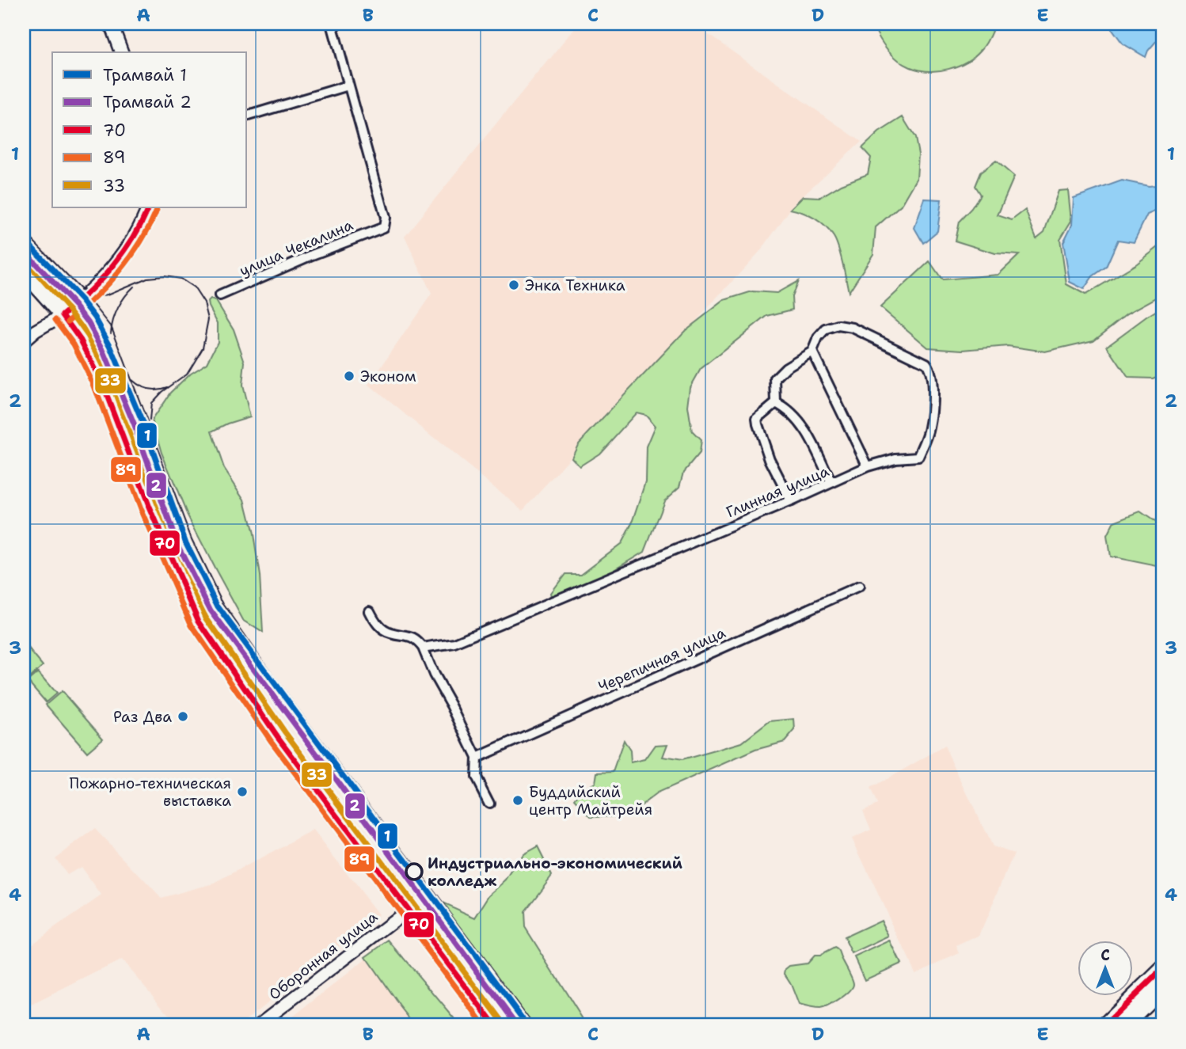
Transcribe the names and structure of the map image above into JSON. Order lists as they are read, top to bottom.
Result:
{
  "streets": {
    "street": [
      "улица Чекалина",
      "Глинная улица",
      "Черепичная улица",
      "Оборонная улица"
    ]
  },
  "places": [
    "Энка Техника",
    "Эконом",
    "Раз Два",
    "Пожарно-техническая выставка",
    "Буддийский центр Майтрейя",
    "Индустриально-экономический колледж"
  ],
  "lines": [
    "transit line 70",
    "transit line 89",
    "tram line 1",
    "tram line 2",
    "transit line 33"
  ],
  "legend": [
    "Трамвай 1",
    "Трамвай 2",
    "70",
    "89",
    "33"
  ],
  "north": "top",
  "grid": {
    "columns": [
      "A",
      "B",
      "C",
      "D",
      "E"
    ],
    "rows": [
      "1",
      "2",
      "3",
      "4"
    ]
  }
}
